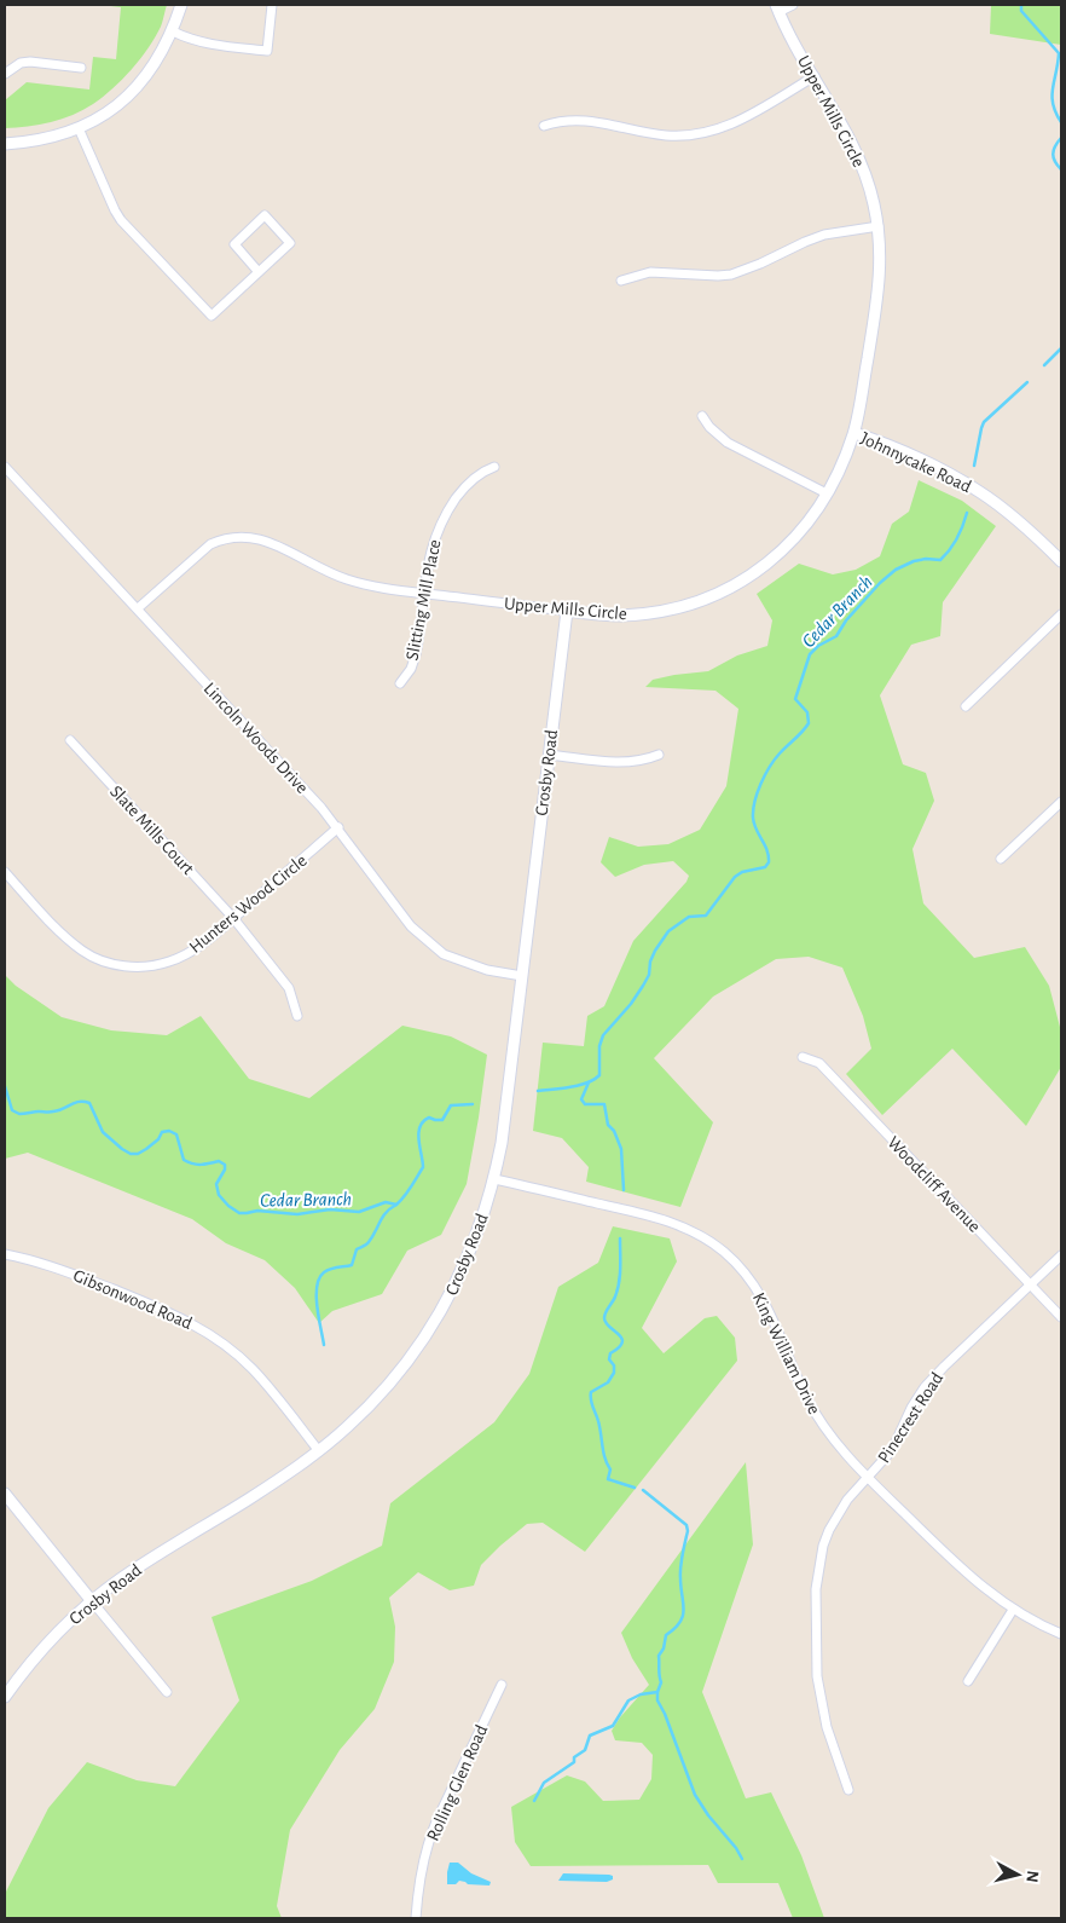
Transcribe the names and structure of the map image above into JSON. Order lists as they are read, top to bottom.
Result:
{
  "streets": {
    "street": [
      "Upper Mills Circle",
      "Johnnycake Road",
      "Slitting Mill Place",
      "Lincoln Woods Drive",
      "Crosby Road",
      "Slate Mills Court",
      "Hunters Wood Circle",
      "Woodcliff Avenue",
      "Gibsonwood Road",
      "King William Drive",
      "Pinecrest Road",
      "Rolling Glen Road"
    ]
  },
  "crossings": [
    ["Upper Mills Circle", "Johnnycake Road"],
    ["Upper Mills Circle", "Slitting Mill Place"],
    ["Upper Mills Circle", "Lincoln Woods Drive"],
    ["Upper Mills Circle", "Crosby Road"],
    ["Lincoln Woods Drive", "Crosby Road"],
    ["Lincoln Woods Drive", "Hunters Wood Circle"],
    ["Crosby Road", "Gibsonwood Road"],
    ["Crosby Road", "King William Drive"],
    ["Slate Mills Court", "Hunters Wood Circle"],
    ["Woodcliff Avenue", "Pinecrest Road"],
    ["King William Drive", "Pinecrest Road"]
  ],
  "water": ["Cedar Branch"],
  "north": "right"
}
